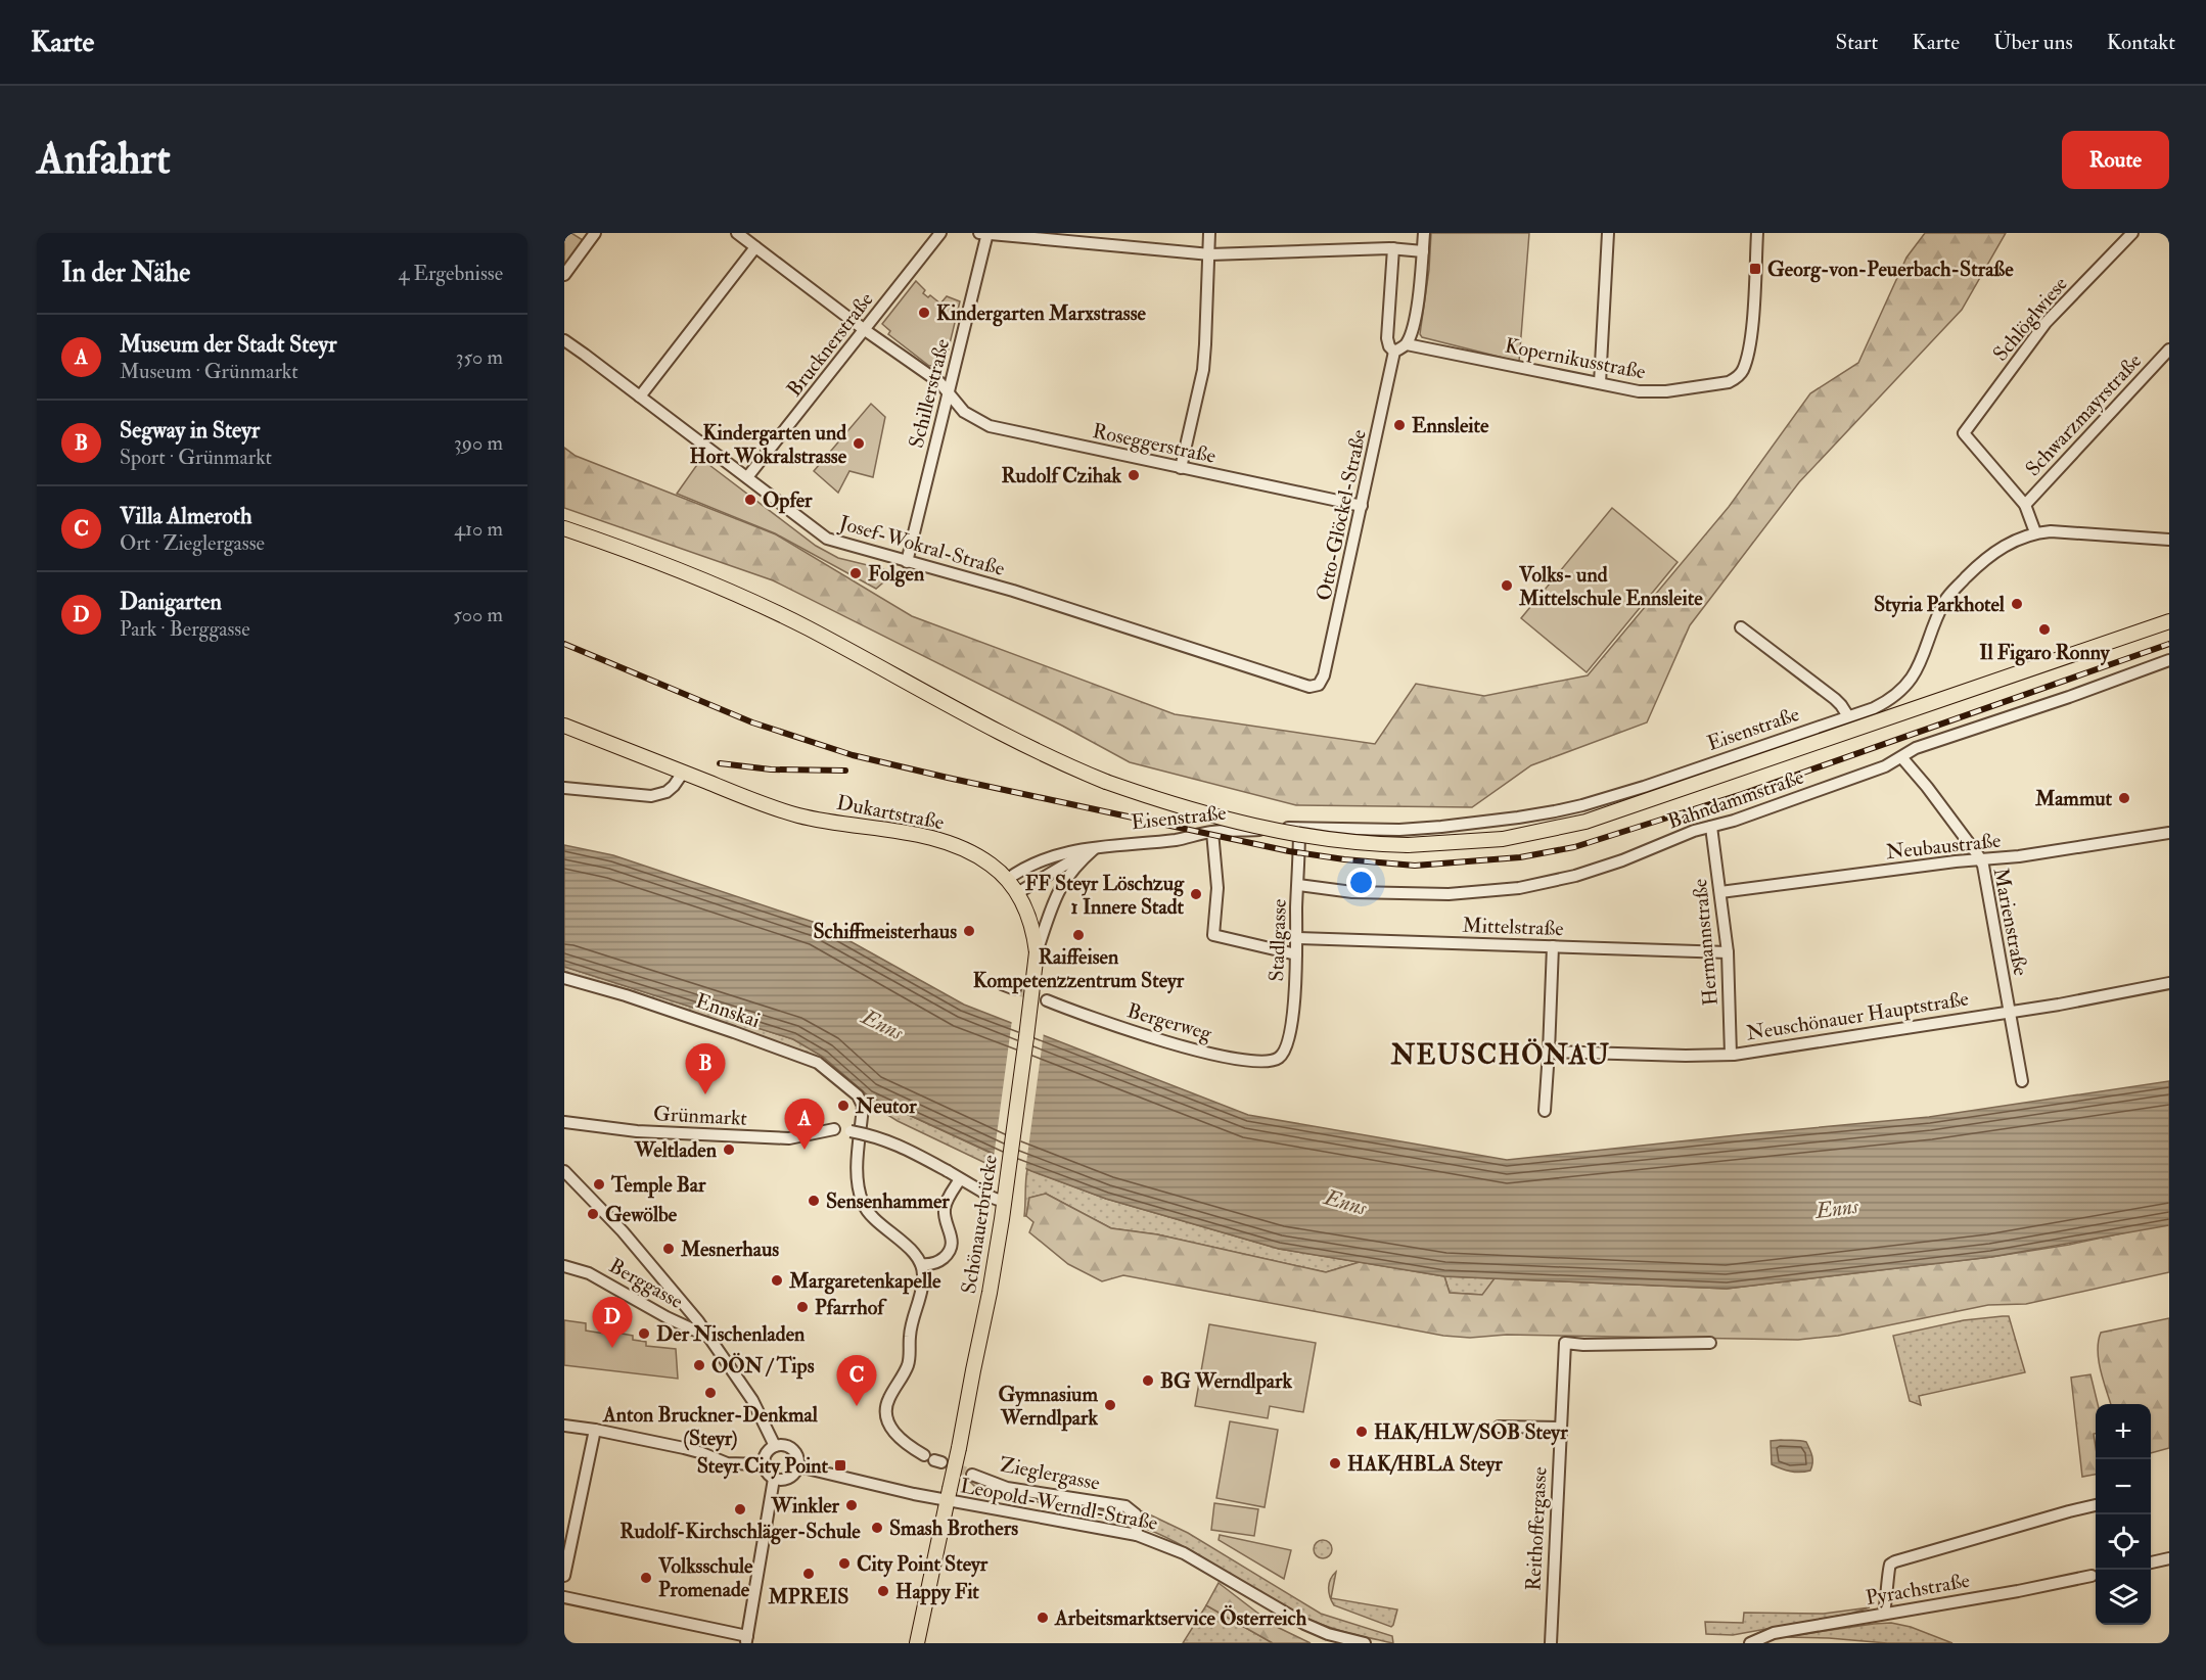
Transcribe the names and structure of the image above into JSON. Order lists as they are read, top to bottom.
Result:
{
  "streets": {
    "main road": ["Eisenstraße", "Dukartstraße", "Schönauerbrücke"],
    "street": [
      "Schlöglwiese",
      "Brucknerstraße",
      "Kopernikusstraße",
      "Schillerstraße",
      "Schwarzmayrstraße",
      "Roseggerstraße",
      "Otto-Glöckel-Straße",
      "Josef-Wokral-Straße",
      "Bahndammstraße",
      "Neubaustraße",
      "Marienstraße",
      "Mittelstraße",
      "Stadlgasse",
      "Hermannstraße",
      "Ennskai",
      "Neuschönauer Hauptstraße",
      "Bergerweg",
      "Grünmarkt",
      "Berggasse",
      "Zieglergasse",
      "Leopold-Werndl-Straße",
      "Reithoffergasse",
      "Pyrachstraße"
    ]
  },
  "crossings": [
    ["Schlöglwiese", "Schwarzmayrstraße"],
    ["Brucknerstraße", "Roseggerstraße"],
    ["Brucknerstraße", "Josef-Wokral-Straße"],
    ["Schillerstraße", "Roseggerstraße"],
    ["Schillerstraße", "Josef-Wokral-Straße"],
    ["Roseggerstraße", "Otto-Glöckel-Straße"],
    ["Otto-Glöckel-Straße", "Josef-Wokral-Straße"],
    ["Eisenstraße", "Dukartstraße"],
    ["Eisenstraße", "Stadlgasse"],
    ["Bahndammstraße", "Marienstraße"],
    ["Bahndammstraße", "Stadlgasse"],
    ["Bahndammstraße", "Hermannstraße"],
    ["Dukartstraße", "Schönauerbrücke"],
    ["Neubaustraße", "Marienstraße"],
    ["Neubaustraße", "Hermannstraße"],
    ["Marienstraße", "Neuschönauer Hauptstraße"],
    ["Mittelstraße", "Stadlgasse"],
    ["Mittelstraße", "Hermannstraße"],
    ["Stadlgasse", "Bergerweg"],
    ["Hermannstraße", "Neuschönauer Hauptstraße"],
    ["Schönauerbrücke", "Leopold-Werndl-Straße"],
    ["Zieglergasse", "Leopold-Werndl-Straße"]
  ],
  "districts": ["NEUSCHÖNAU"],
  "water": ["Enns"],
  "places": {
    "transit": ["Georg-von-Peuerbach-Straße", "Steyr City Point"],
    "other": [
      "Kindergarten Marxstrasse",
      "Ennsleite",
      "Kindergarten und Hort Wokralstrasse",
      "Rudolf Czihak",
      "Opfer",
      "Folgen",
      "Volks- und Mittelschule Ennsleite",
      "Styria Parkhotel",
      "Il Figaro Ronny",
      "Mammut",
      "FF Steyr Löschzug 1 Innere Stadt",
      "Schiffmeisterhaus",
      "Raiffeisen Kompetenzzentrum Steyr",
      "Neutor",
      "Weltladen",
      "Temple Bar",
      "Sensenhammer",
      "Gewölbe",
      "Mesnerhaus",
      "Margaretenkapelle",
      "Pfarrhof",
      "Der Nischenladen",
      "OÖN / Tips",
      "BG Werndlpark",
      "Anton Bruckner-Denkmal (Steyr)",
      "Gymnasium Werndlpark",
      "HAK/HLW/SOB Steyr",
      "HAK/HBLA Steyr",
      "Winkler",
      "Rudolf-Kirchschläger-Schule",
      "Smash Brothers",
      "City Point Steyr",
      "MPREIS",
      "Volksschule Promenade",
      "Happy Fit",
      "Arbeitsmarktservice Österreich"
    ]
  },
  "page": {
    "header": "Karte",
    "nav": [
      "Start",
      "Karte",
      "Über uns",
      "Kontakt"
    ],
    "buttons": "Route",
    "title": "Anfahrt",
    "heading": ["In der Nähe", "4 Ergebnisse"],
    "list": [
      {
        "mark": "A",
        "name": "Museum der Stadt Steyr",
        "note": "Museum · Grünmarkt",
        "value": "350 m"
      },
      {
        "mark": "B",
        "name": "Segway in Steyr",
        "note": "Sport · Grünmarkt",
        "value": "390 m"
      },
      {
        "mark": "C",
        "name": "Villa Almeroth",
        "note": "Ort · Zieglergasse",
        "value": "410 m"
      },
      {
        "mark": "D",
        "name": "Danigarten",
        "note": "Park · Berggasse",
        "value": "500 m"
      }
    ],
    "pins": [
      "B",
      "A",
      "D",
      "C"
    ],
    "map_buttons": ["+", "−"]
  }
}
